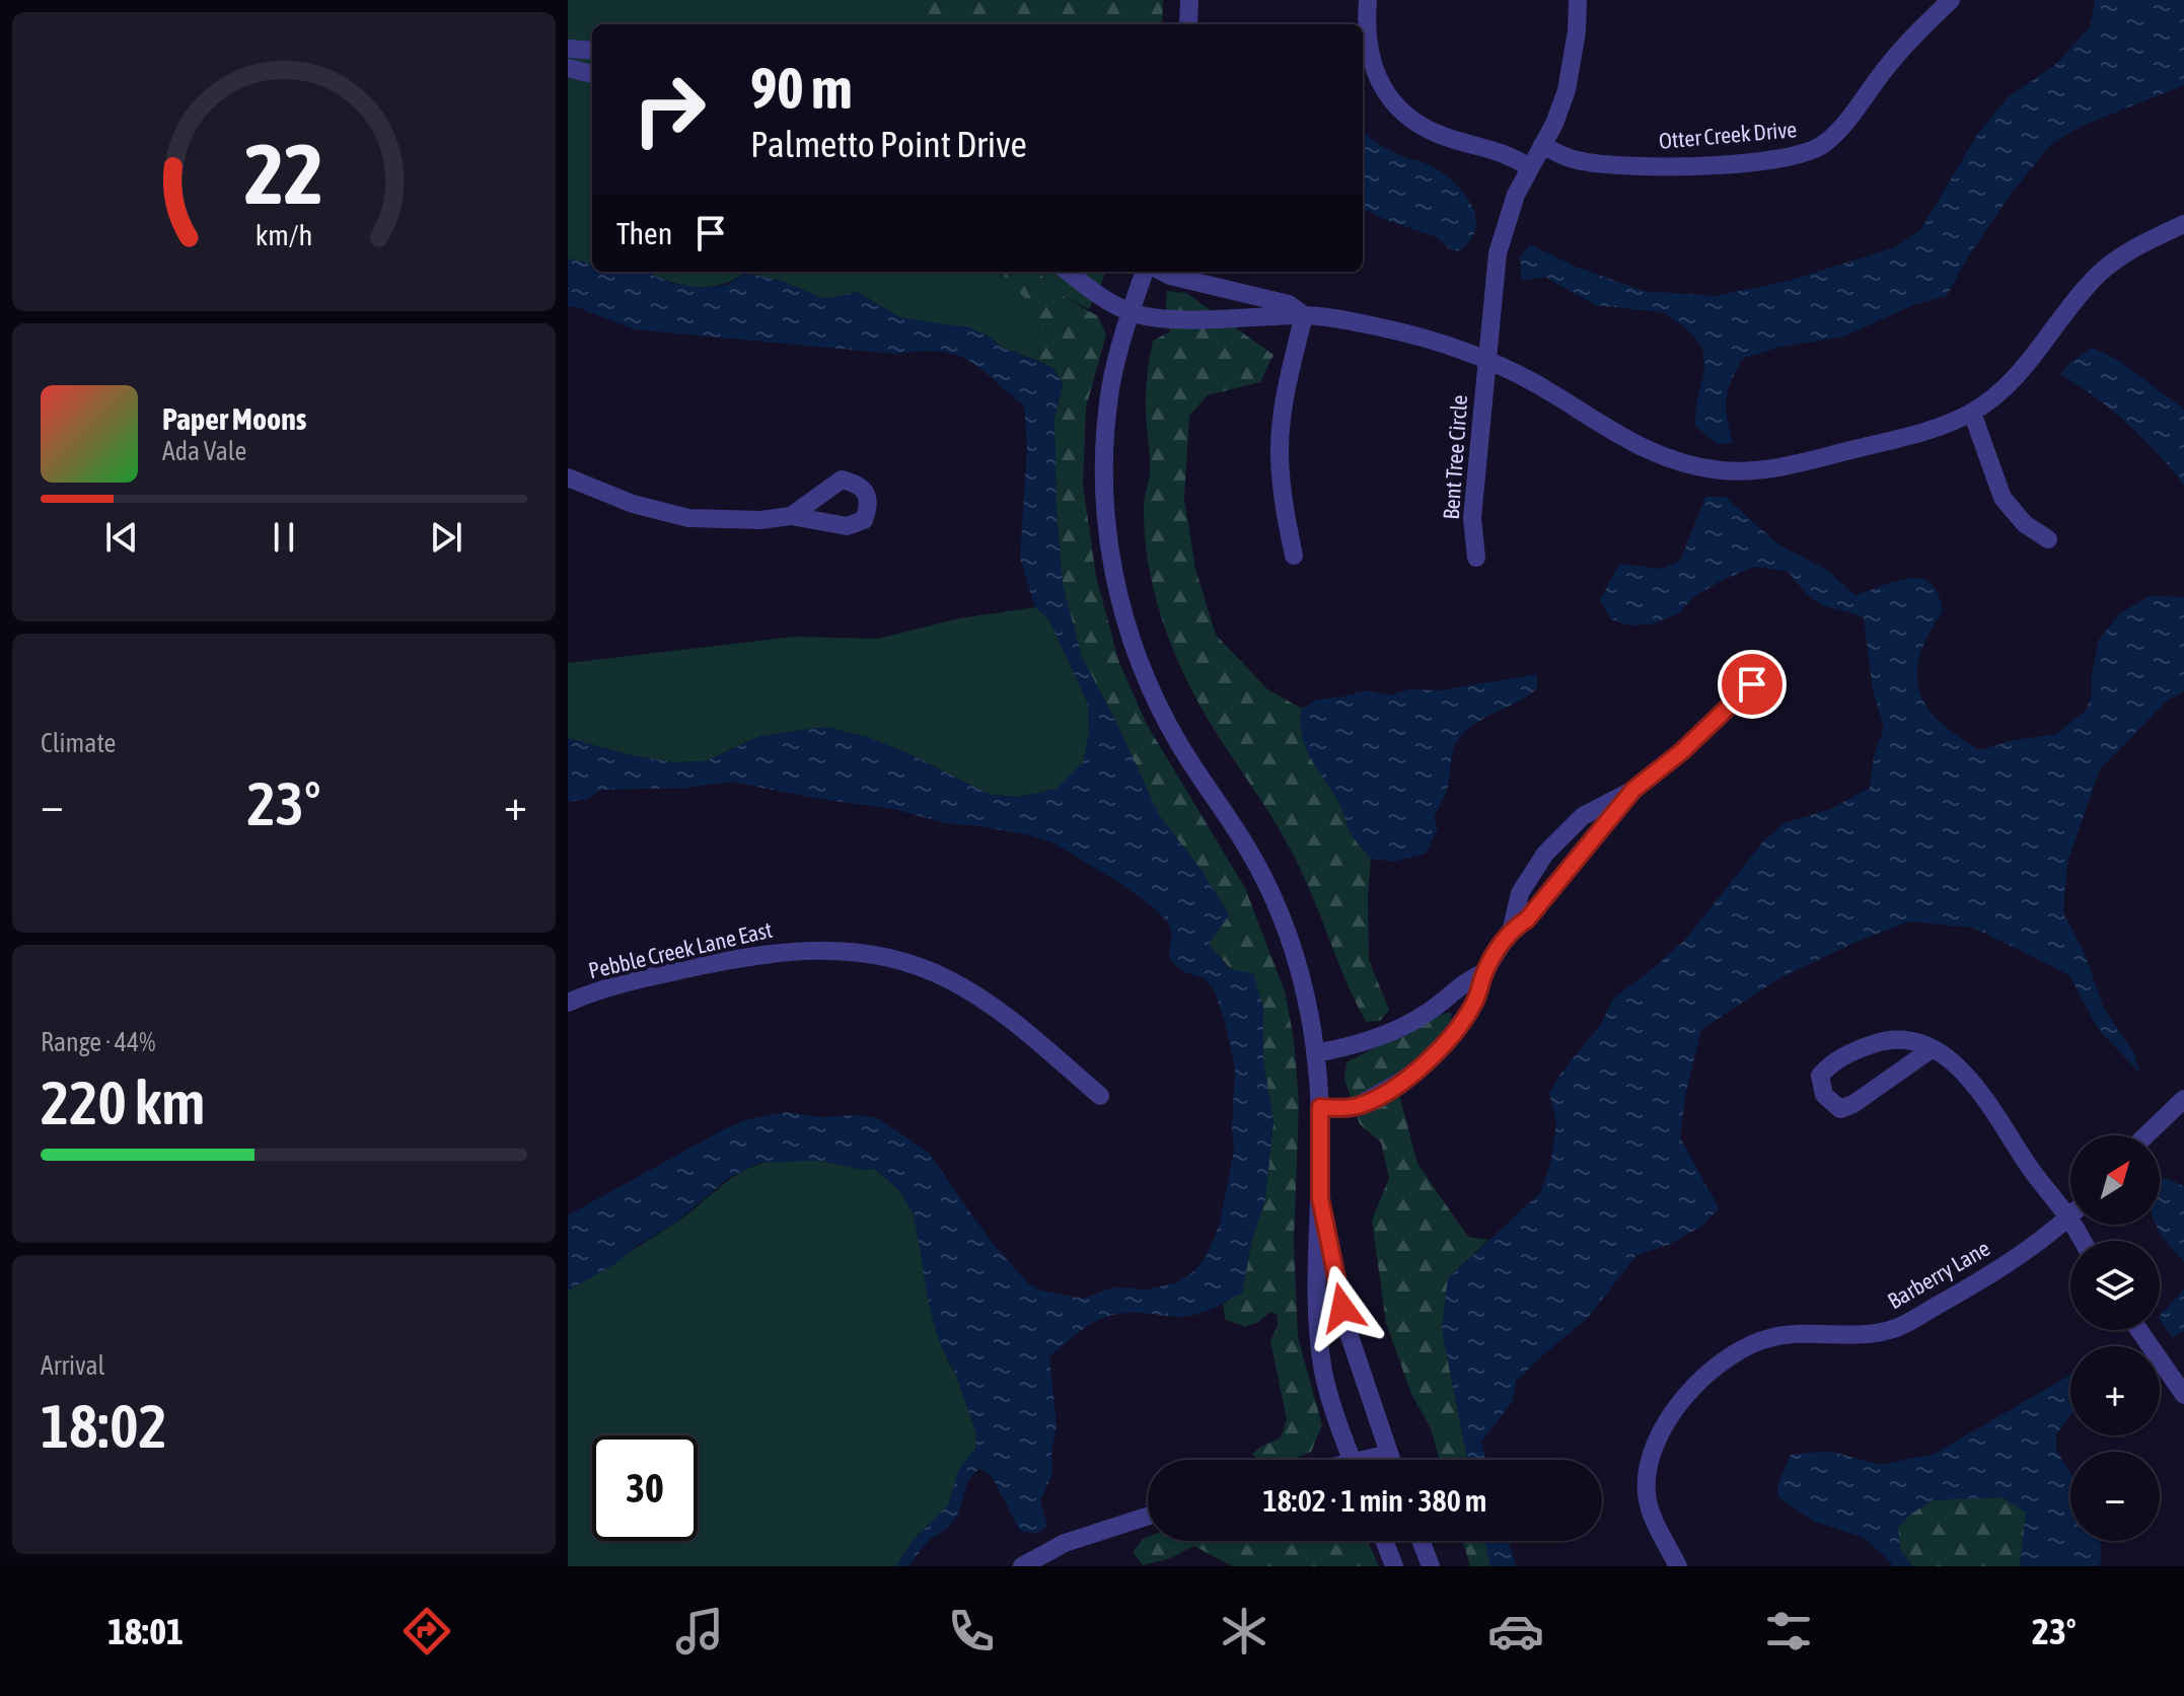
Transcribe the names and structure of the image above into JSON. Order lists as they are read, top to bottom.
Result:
{
  "streets": {
    "street": [
      "Otter Creek Drive",
      "Bent Tree Circle",
      "Pebble Creek Lane East",
      "Barberry Lane"
    ]
  },
  "crossings": [
    ["Otter Creek Drive", "Bent Tree Circle"]
  ],
  "north": "top right",
  "page": {
    "turn": ["90 m", "Palmetto Point Drive"],
    "then": "Then",
    "song": ["Paper Moons", "Ada Vale"],
    "tile": [
      "Climate",
      ["Range · 44%", "220 km"],
      ["Arrival", "18:02"]
    ],
    "heat": ["−", "23°", "+"],
    "map_buttons": ["+", "−"],
    "limit": "30",
    "trip": "18:02 · 1 min · 380 m",
    "tabs": ["18:01", "23°"],
    "gauge": ["22", "km/h"]
  }
}
